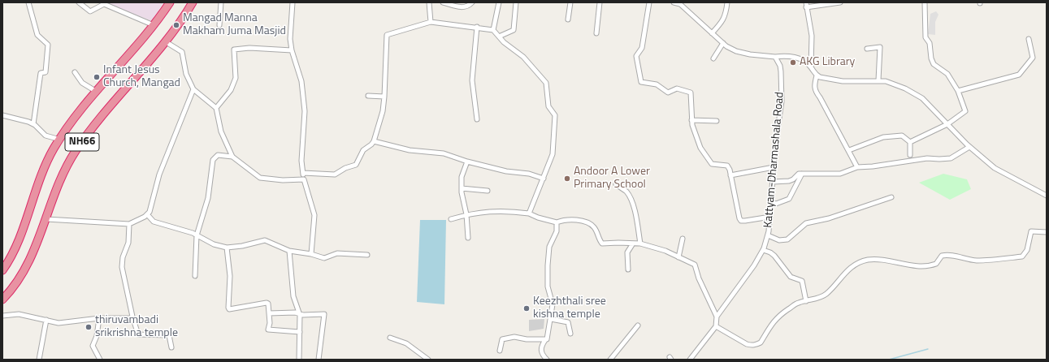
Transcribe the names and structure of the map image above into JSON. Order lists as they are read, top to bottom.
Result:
{
  "streets": {
    "highway": ["NH66"],
    "street": ["Kattyam-Dharmashala Road"]
  },
  "places": [
    "Mangad Manna Makham Juma Masjid",
    "AKG Library",
    "Infant Jesus Church, Mangad",
    "Andoor A Lower Primary School",
    "Keezhthali sree kishna temple",
    "thiruvambadi srikrishna temple"
  ]
}
